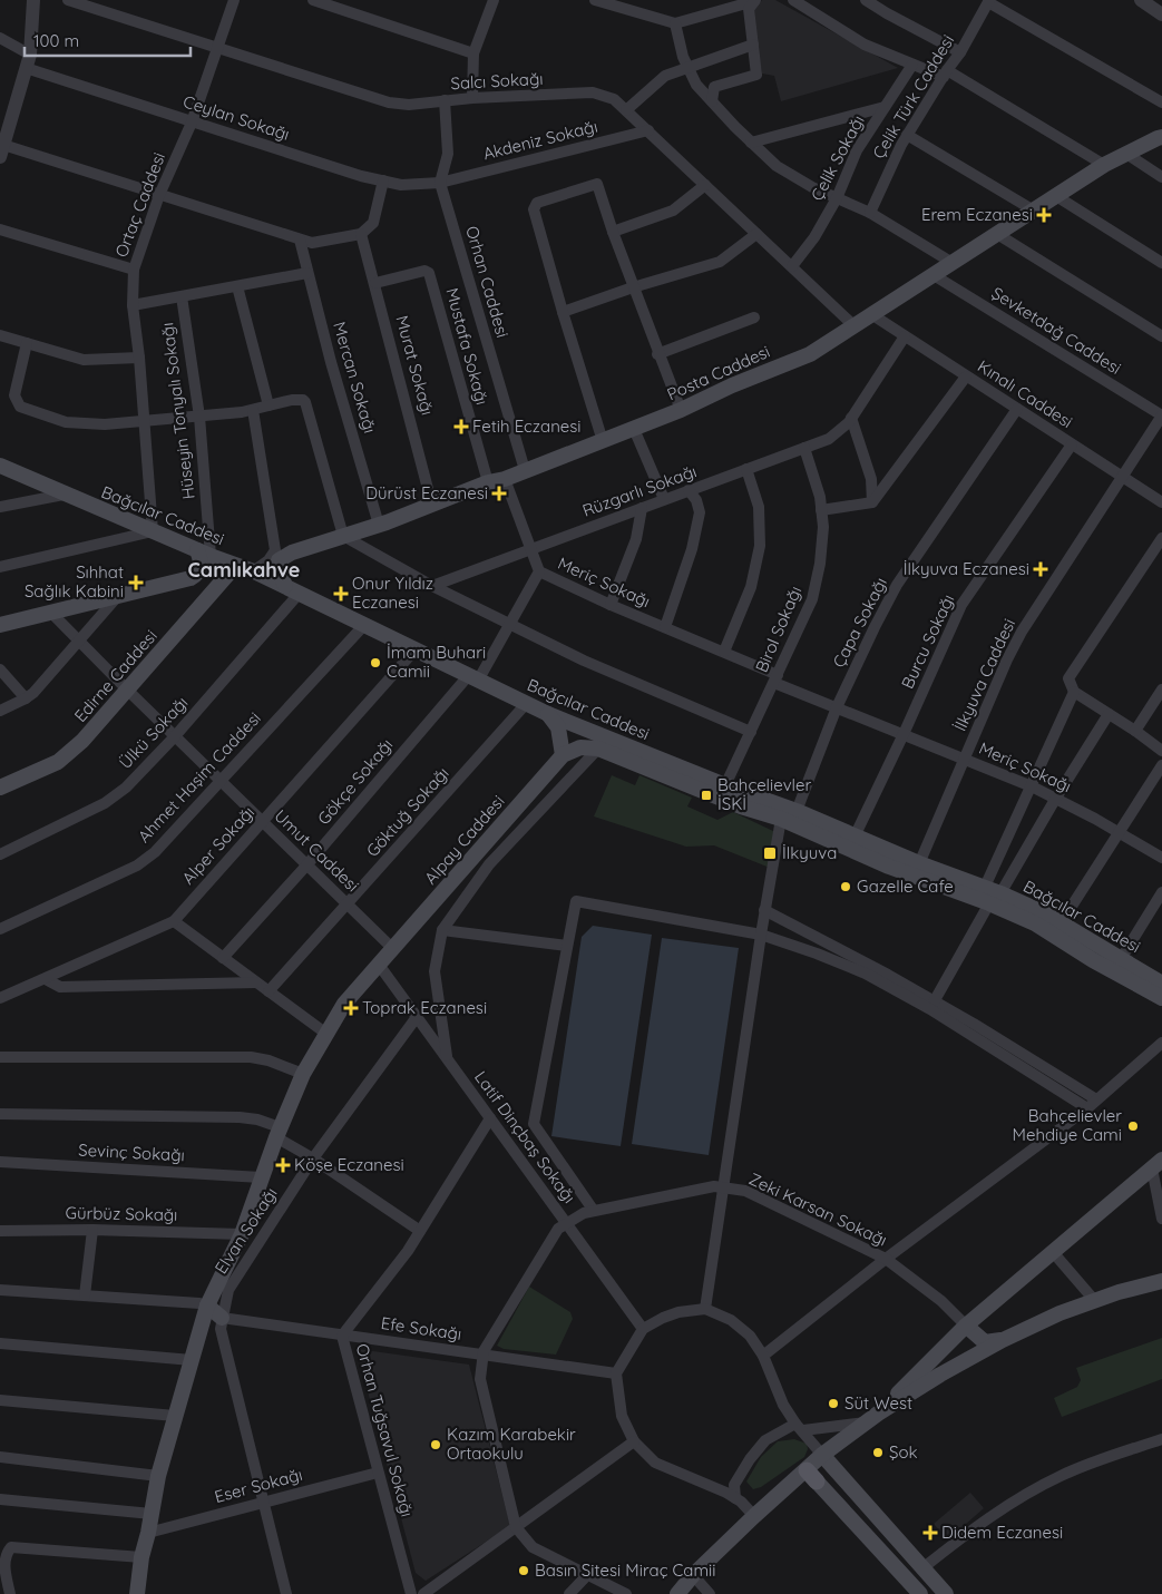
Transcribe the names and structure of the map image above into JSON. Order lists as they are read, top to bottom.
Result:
{
  "streets": {
    "main road": [
      "Posta Caddesi",
      "Bağcılar Caddesi",
      "Edirne Caddesi",
      "Alpay Caddesi"
    ],
    "street": [
      "Salcı Sokağı",
      "Çelik Türk Caddesi",
      "Ceylan Sokağı",
      "Akdeniz Sokağı",
      "Çelik Sokağı",
      "Ortaç Caddesi",
      "Orhan Caddesi",
      "Şevketdağ Caddesi",
      "Mustafa Sokağı",
      "Murat Sokağı",
      "Mercan Sokağı",
      "Kınalı Caddesi",
      "Hüseyin Tonyalı Sokağı",
      "Rüzgarlı Sokağı",
      "Meriç Sokağı",
      "Çapa Sokağı",
      "Birol Sokağı",
      "Burcu Sokağı",
      "İlkyuva Caddesi",
      "Ülkü Sokağı",
      "Ahmet Haşim Caddesi",
      "Gökçe Sokağı",
      "Göktuğ Sokağı",
      "Alper Sokağı",
      "Umut Caddesi",
      "Latif Dinçbaş Sokağı",
      "Sevinç Sokağı",
      "Zeki Karsan Sokağı",
      "Gürbüz Sokağı",
      "Elvan Sokağı",
      "Efe Sokağı",
      "Orhan Tuğsavul Sokağı",
      "Eser Sokağı"
    ]
  },
  "crossings": [
    ["Salcı Sokağı", "Akdeniz Sokağı"],
    ["Salcı Sokağı", "Çelik Sokağı"],
    ["Salcı Sokağı", "Ortaç Caddesi"],
    ["Salcı Sokağı", "Posta Caddesi"],
    ["Ceylan Sokağı", "Akdeniz Sokağı"],
    ["Ceylan Sokağı", "Ortaç Caddesi"],
    ["Ceylan Sokağı", "Orhan Caddesi"],
    ["Akdeniz Sokağı", "Orhan Caddesi"],
    ["Ortaç Caddesi", "Bağcılar Caddesi"],
    ["Orhan Caddesi", "Posta Caddesi"],
    ["Şevketdağ Caddesi", "Posta Caddesi"],
    ["Şevketdağ Caddesi", "İlkyuva Caddesi"],
    ["Mustafa Sokağı", "Murat Sokağı"],
    ["Mustafa Sokağı", "Posta Caddesi"],
    ["Murat Sokağı", "Posta Caddesi"],
    ["Posta Caddesi", "Mercan Sokağı"],
    ["Posta Caddesi", "Kınalı Caddesi"],
    ["Posta Caddesi", "Bağcılar Caddesi"],
    ["Kınalı Caddesi", "Rüzgarlı Sokağı"],
    ["Kınalı Caddesi", "Çapa Sokağı"],
    ["Kınalı Caddesi", "Burcu Sokağı"],
    ["Kınalı Caddesi", "İlkyuva Caddesi"],
    ["Hüseyin Tonyalı Sokağı", "Bağcılar Caddesi"],
    ["Rüzgarlı Sokağı", "Birol Sokağı"],
    ["Bağcılar Caddesi", "Çapa Sokağı"],
    ["Bağcılar Caddesi", "Birol Sokağı"],
    ["Bağcılar Caddesi", "Burcu Sokağı"],
    ["Bağcılar Caddesi", "İlkyuva Caddesi"],
    ["Bağcılar Caddesi", "Edirne Caddesi"],
    ["Bağcılar Caddesi", "Ülkü Sokağı"],
    ["Bağcılar Caddesi", "Ahmet Haşim Caddesi"],
    ["Bağcılar Caddesi", "Gökçe Sokağı"],
    ["Bağcılar Caddesi", "Göktuğ Sokağı"],
    ["Bağcılar Caddesi", "Alper Sokağı"],
    ["Meriç Sokağı", "Çapa Sokağı"],
    ["Meriç Sokağı", "Birol Sokağı"],
    ["Meriç Sokağı", "Burcu Sokağı"],
    ["Meriç Sokağı", "İlkyuva Caddesi"],
    ["Meriç Sokağı", "Gökçe Sokağı"],
    ["Edirne Caddesi", "Umut Caddesi"],
    ["Ülkü Sokağı", "Umut Caddesi"],
    ["Ahmet Haşim Caddesi", "Umut Caddesi"],
    ["Gökçe Sokağı", "Umut Caddesi"],
    ["Göktuğ Sokağı", "Umut Caddesi"],
    ["Alpay Caddesi", "Umut Caddesi"],
    ["Alpay Caddesi", "Latif Dinçbaş Sokağı"],
    ["Alpay Caddesi", "Sevinç Sokağı"],
    ["Alpay Caddesi", "Gürbüz Sokağı"],
    ["Alpay Caddesi", "Eser Sokağı"],
    ["Alper Sokağı", "Umut Caddesi"],
    ["Latif Dinçbaş Sokağı", "Zeki Karsan Sokağı"],
    ["Latif Dinçbaş Sokağı", "Elvan Sokağı"],
    ["Latif Dinçbaş Sokağı", "Orhan Tuğsavul Sokağı"],
    ["Zeki Karsan Sokağı", "Efe Sokağı"],
    ["Elvan Sokağı", "Efe Sokağı"],
    ["Elvan Sokağı", "Eser Sokağı"],
    ["Efe Sokağı", "Orhan Tuğsavul Sokağı"],
    ["Orhan Tuğsavul Sokağı", "Eser Sokağı"]
  ],
  "districts": ["Camlıkahve"],
  "places": {
    "health": [
      "Erem Eczanesi",
      "Fetih Eczanesi",
      "Dürüst Eczanesi",
      "İlkyuva Eczanesi",
      "Sıhhat Sağlık Kabini",
      "Onur Yıldız Eczanesi",
      "Toprak Eczanesi",
      "Köşe Eczanesi",
      "Didem Eczanesi"
    ],
    "other": [
      "İmam Buhari Camii",
      "Gazelle Cafe",
      "Bahçelievler Mehdiye Cami",
      "Süt West",
      "Kazım Karabekir Ortaokulu",
      "Şok",
      "Basın Sitesi Miraç Camii"
    ],
    "transit": ["Bahçelievler İSKİ", "İlkyuva"]
  },
  "scale_bar": "100 m"
}
